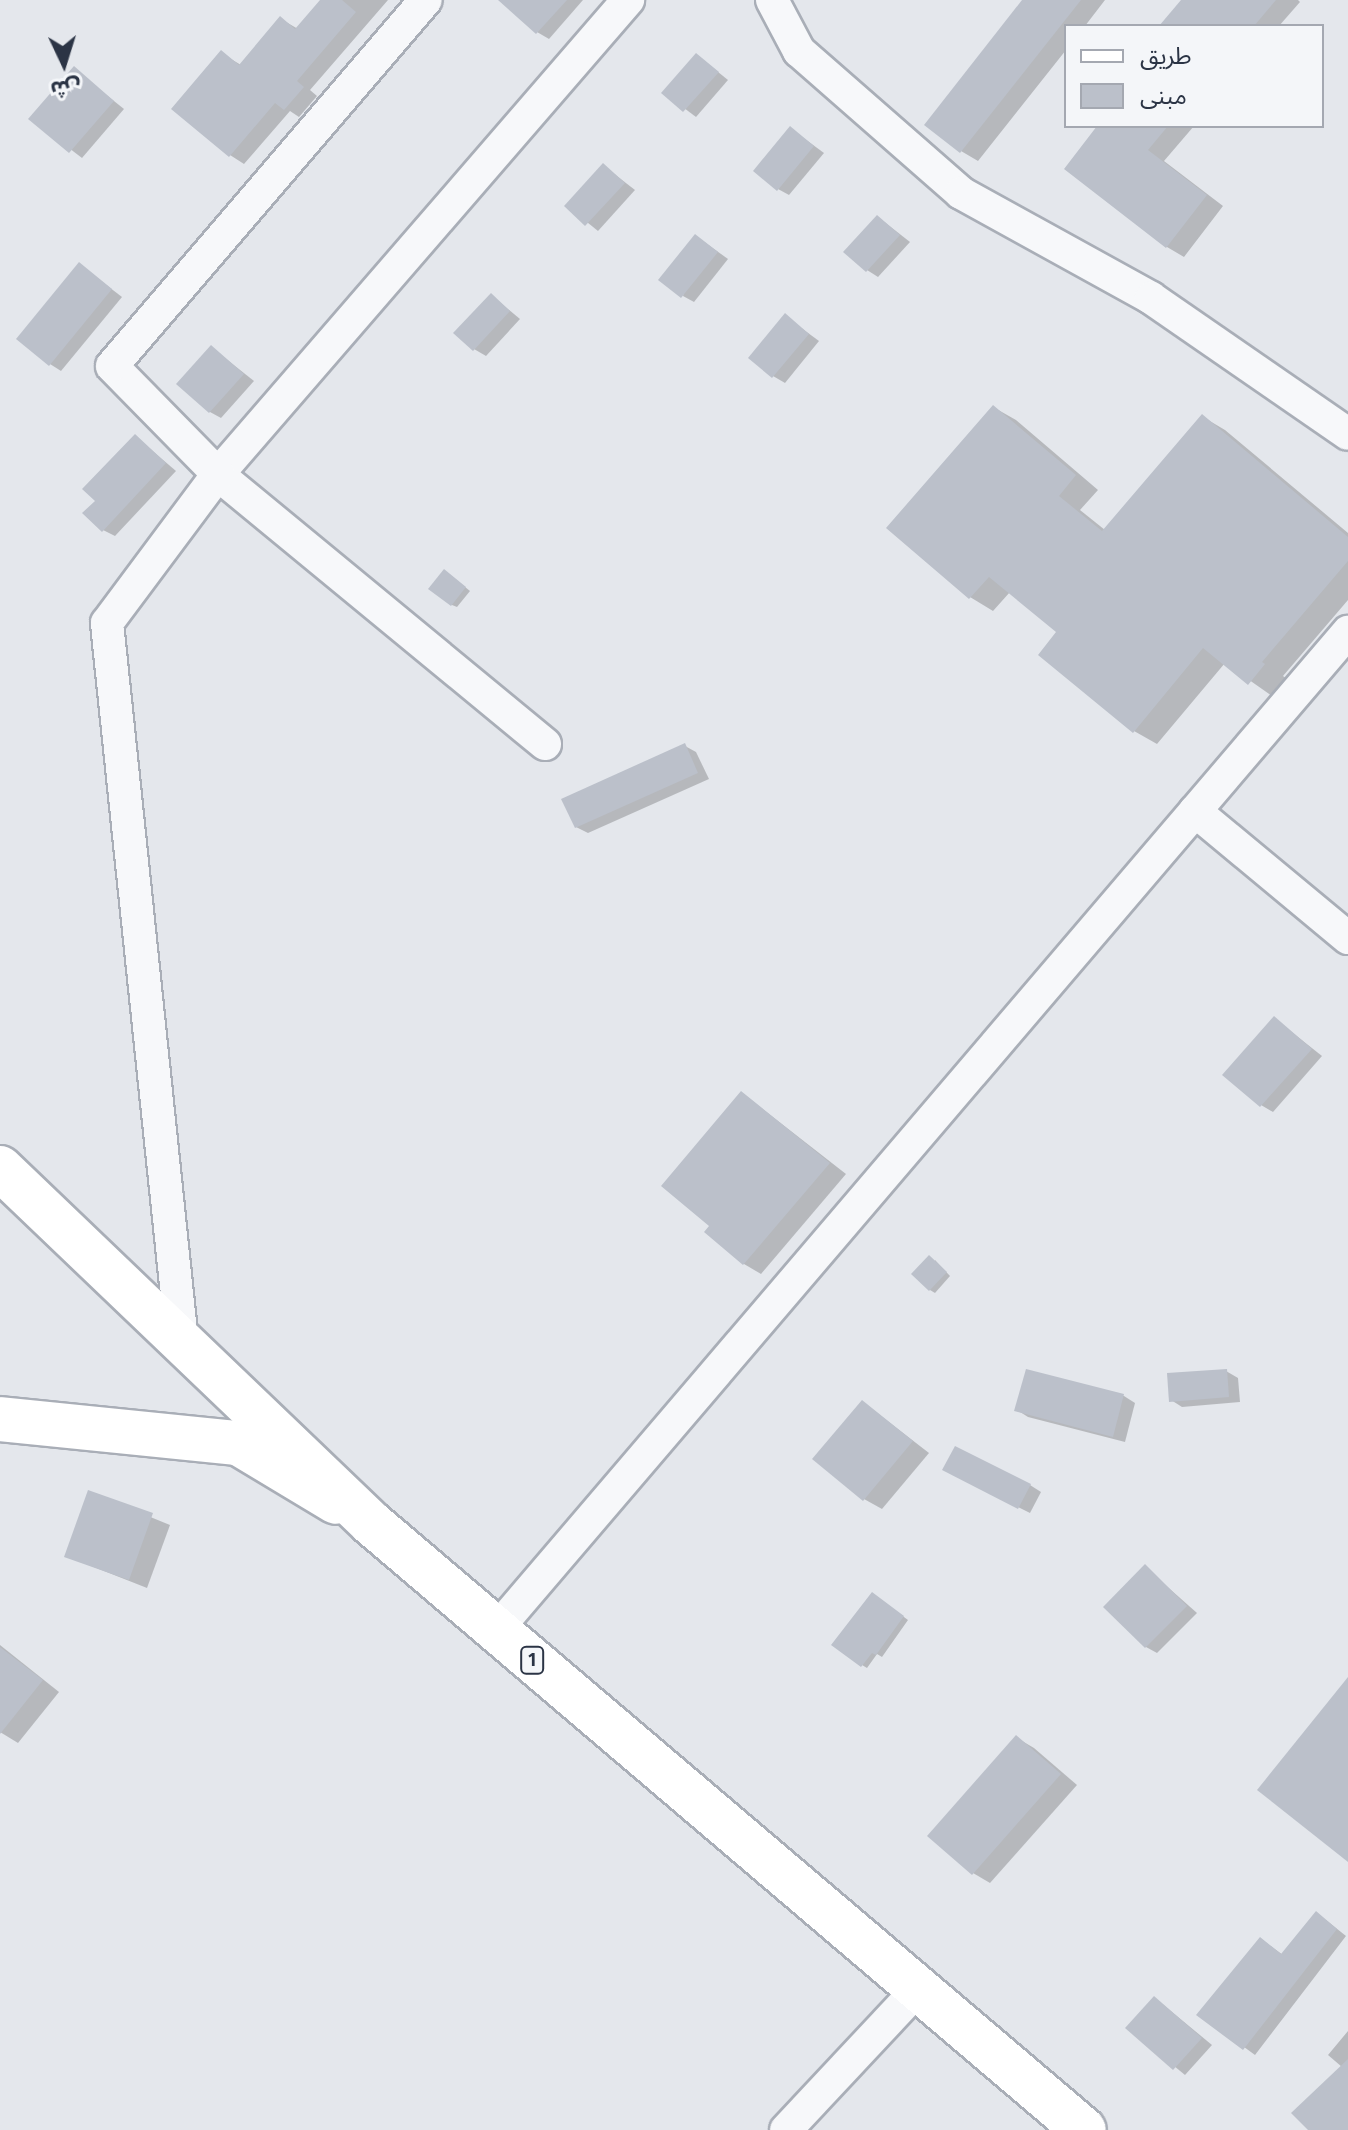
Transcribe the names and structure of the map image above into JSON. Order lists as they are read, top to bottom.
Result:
{
  "streets": {
    "main road": ["1"]
  },
  "legend": ["طريق", "مبنى"],
  "north": "bottom"
}
